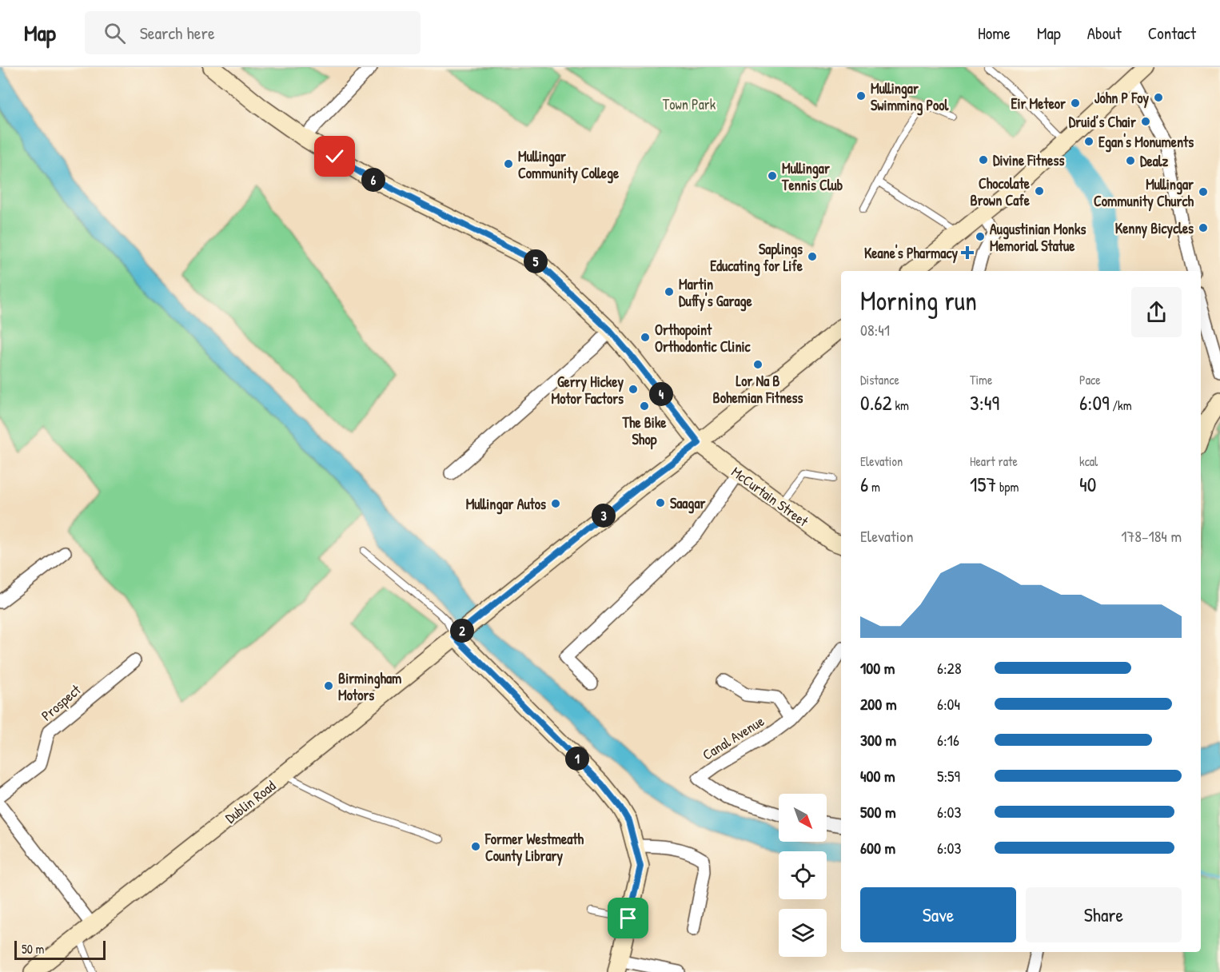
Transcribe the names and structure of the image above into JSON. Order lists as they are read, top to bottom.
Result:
{
  "streets": {
    "main road": ["McCurtain Street", "Dublin Road"],
    "street": ["Prospect", "Canal Avenue"]
  },
  "crossings": [
    ["McCurtain Street", "Dublin Road"]
  ],
  "parks": ["Town Park"],
  "places": {
    "other": [
      "Mullingar Swimming Pool",
      "John P Foy",
      "Eir Meteor",
      "Druid’s Chair",
      "Egan's Monuments",
      "Divine Fitness",
      "Dealz",
      "Mullingar Community College",
      "Mullingar Tennis Club",
      "Chocolate Brown Cafe",
      "Mullingar Community Church",
      "Kenny Bicycles",
      "Augustinian Monks Memorial Statue",
      "Saplings Educating for Life",
      "Martin Duffy's Garage",
      "Orthopoint Orthodontic Clinic",
      "Lor Na B Bohemian Fitness",
      "Gerry Hickey Motor Factors",
      "The Bike Shop",
      "Saagar",
      "Mullingar Autos",
      "Birmingham Motors",
      "Former Westmeath County Library"
    ],
    "health": ["Keane's Pharmacy"]
  },
  "scale_bar": "50 m",
  "north": "bottom right",
  "page": {
    "header": "Map",
    "search": "Search here",
    "nav": [
      "Home",
      "Map",
      "About",
      "Contact"
    ],
    "pins": [
      "6",
      "5",
      "4",
      "3",
      "2",
      "1"
    ],
    "heading": ["Morning run", "08:41"],
    "stats": [
      ["Distance", "0.62 km"],
      ["Time", "3:49"],
      ["Pace", "6:09 /km"],
      ["Elevation", "6 m"],
      ["Heart rate", "157 bpm"],
      ["kcal", "40"]
    ],
    "chart": ["Elevation", "178–184 m"],
    "list": [
      {
        "name": "100 m",
        "note": "6:28"
      },
      {
        "name": "200 m",
        "note": "6:04"
      },
      {
        "name": "300 m",
        "note": "6:16"
      },
      {
        "name": "400 m",
        "note": "5:59"
      },
      {
        "name": "500 m",
        "note": "6:03"
      },
      {
        "name": "600 m",
        "note": "6:03"
      }
    ],
    "buttons": ["Save", "Share"],
    "scale": "50 m"
  }
}
